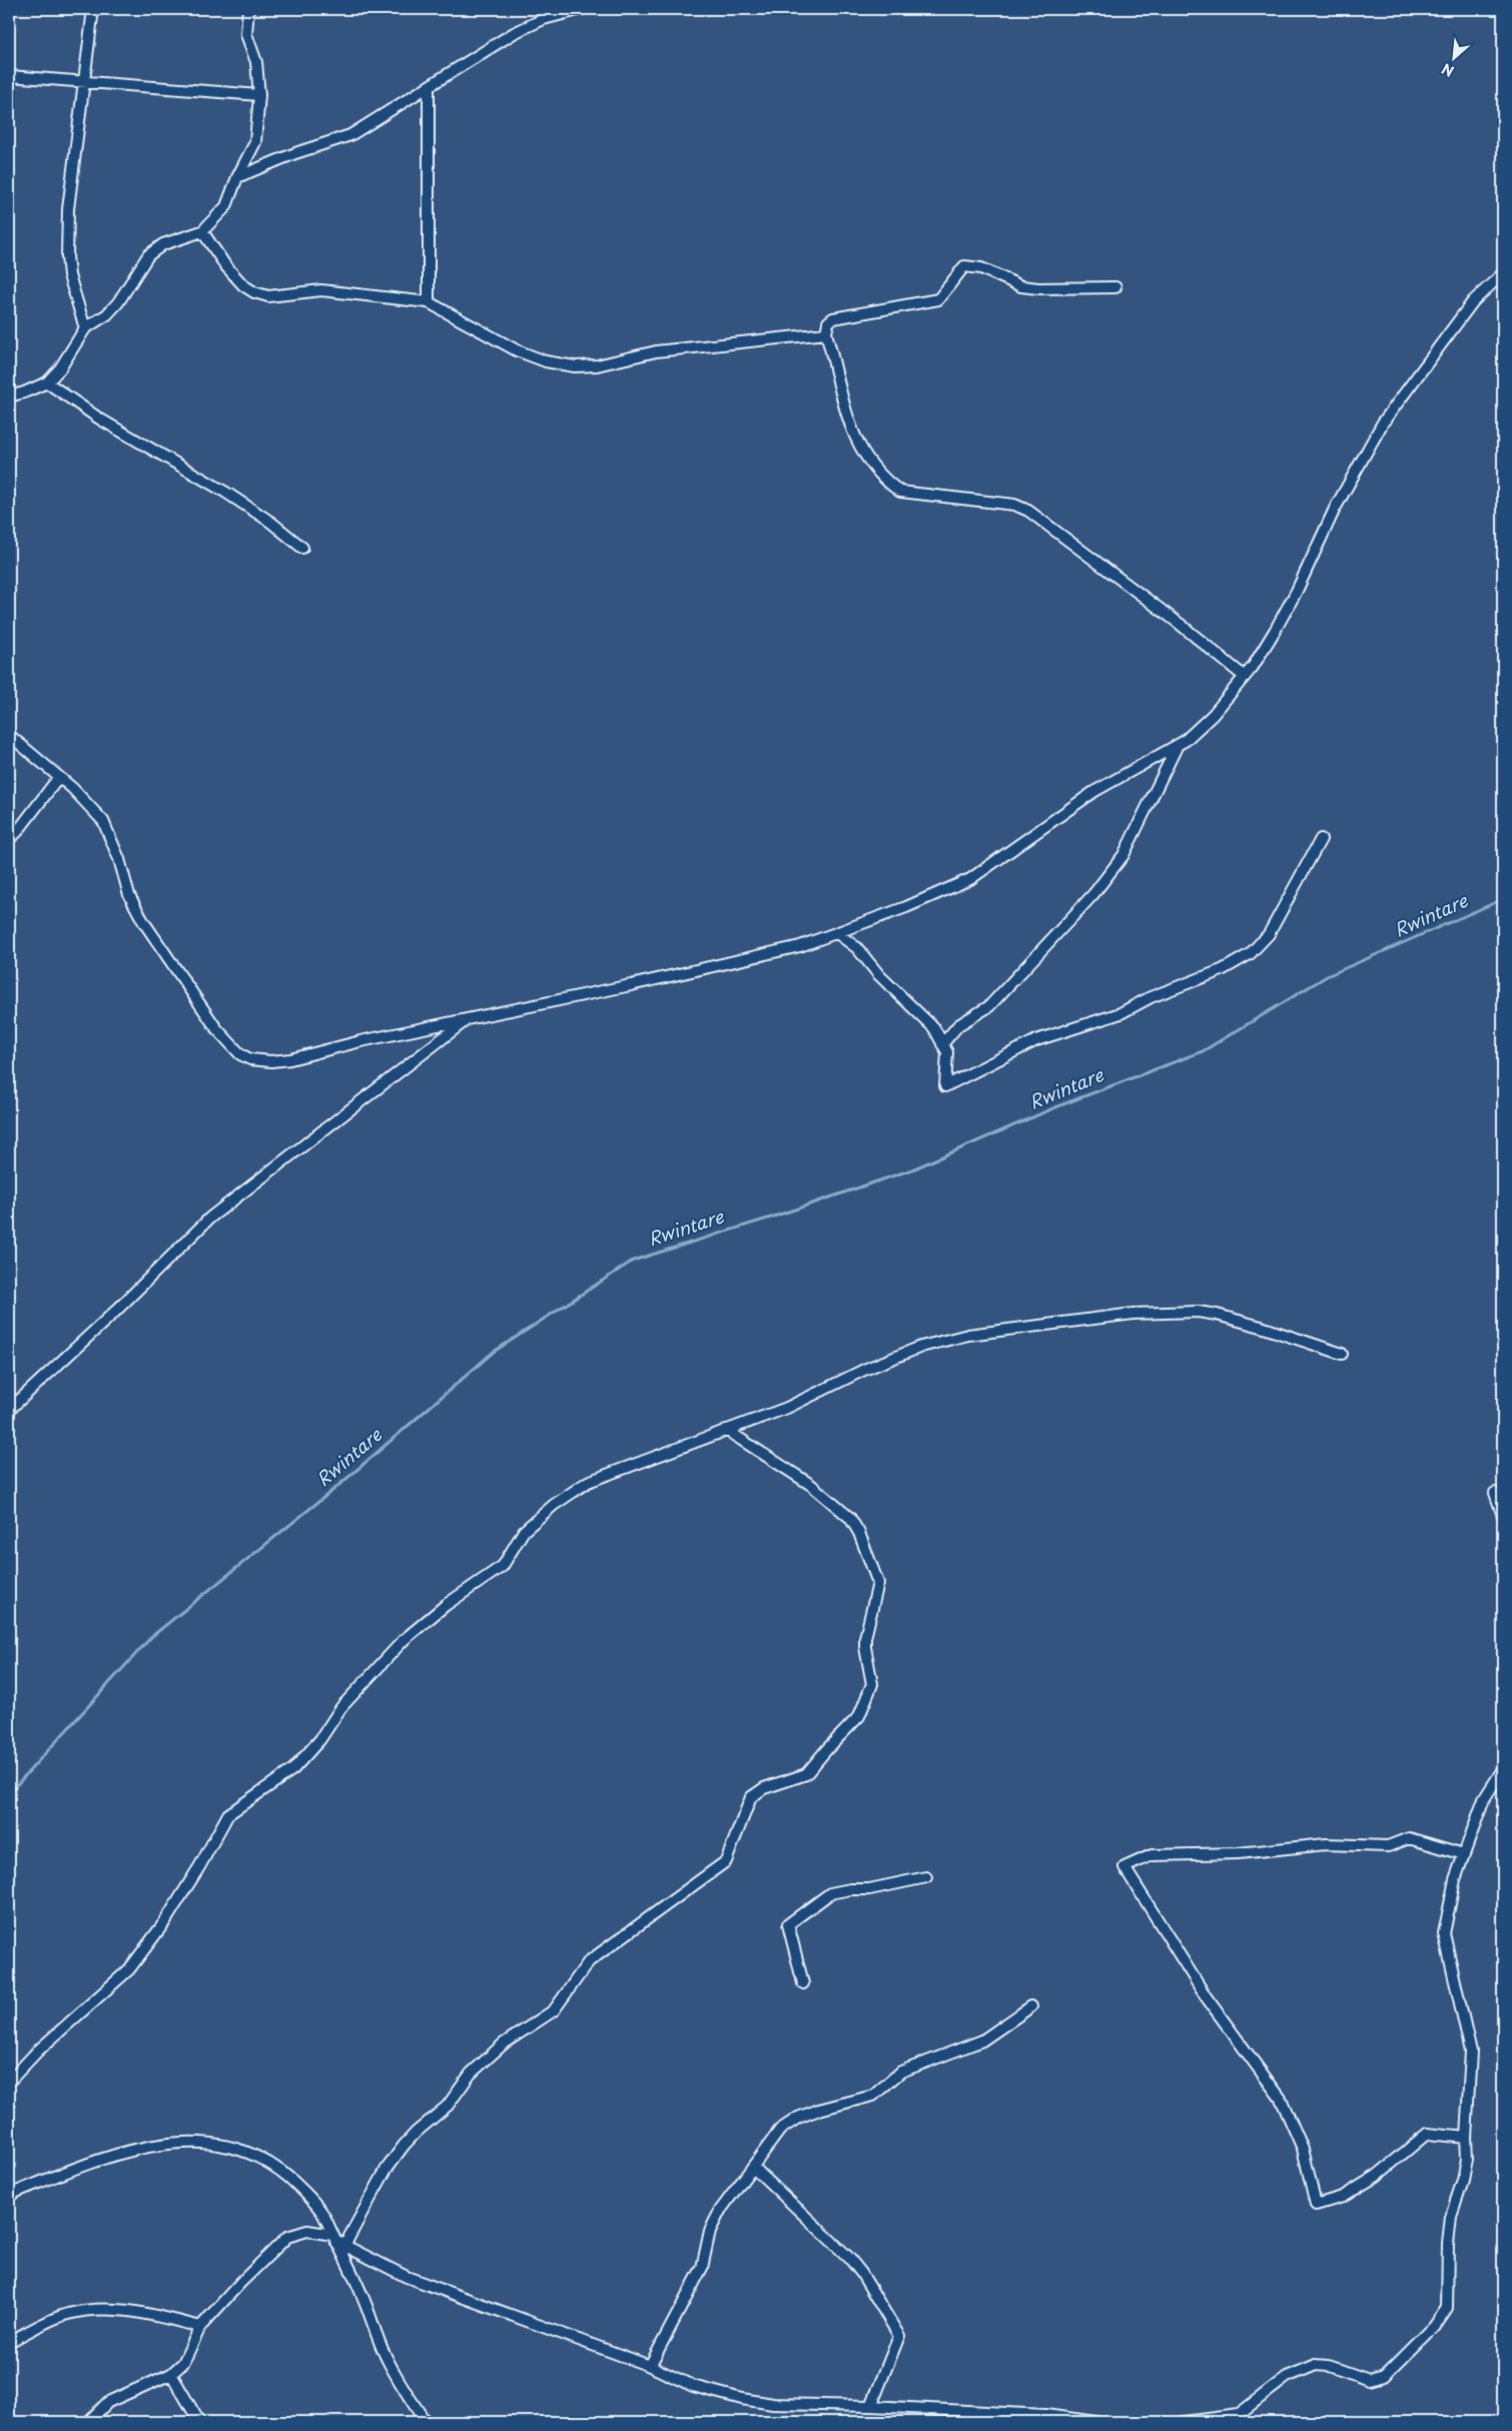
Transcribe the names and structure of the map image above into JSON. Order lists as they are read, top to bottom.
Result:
{
  "water": ["Rwintare"],
  "north": "bottom left"
}
